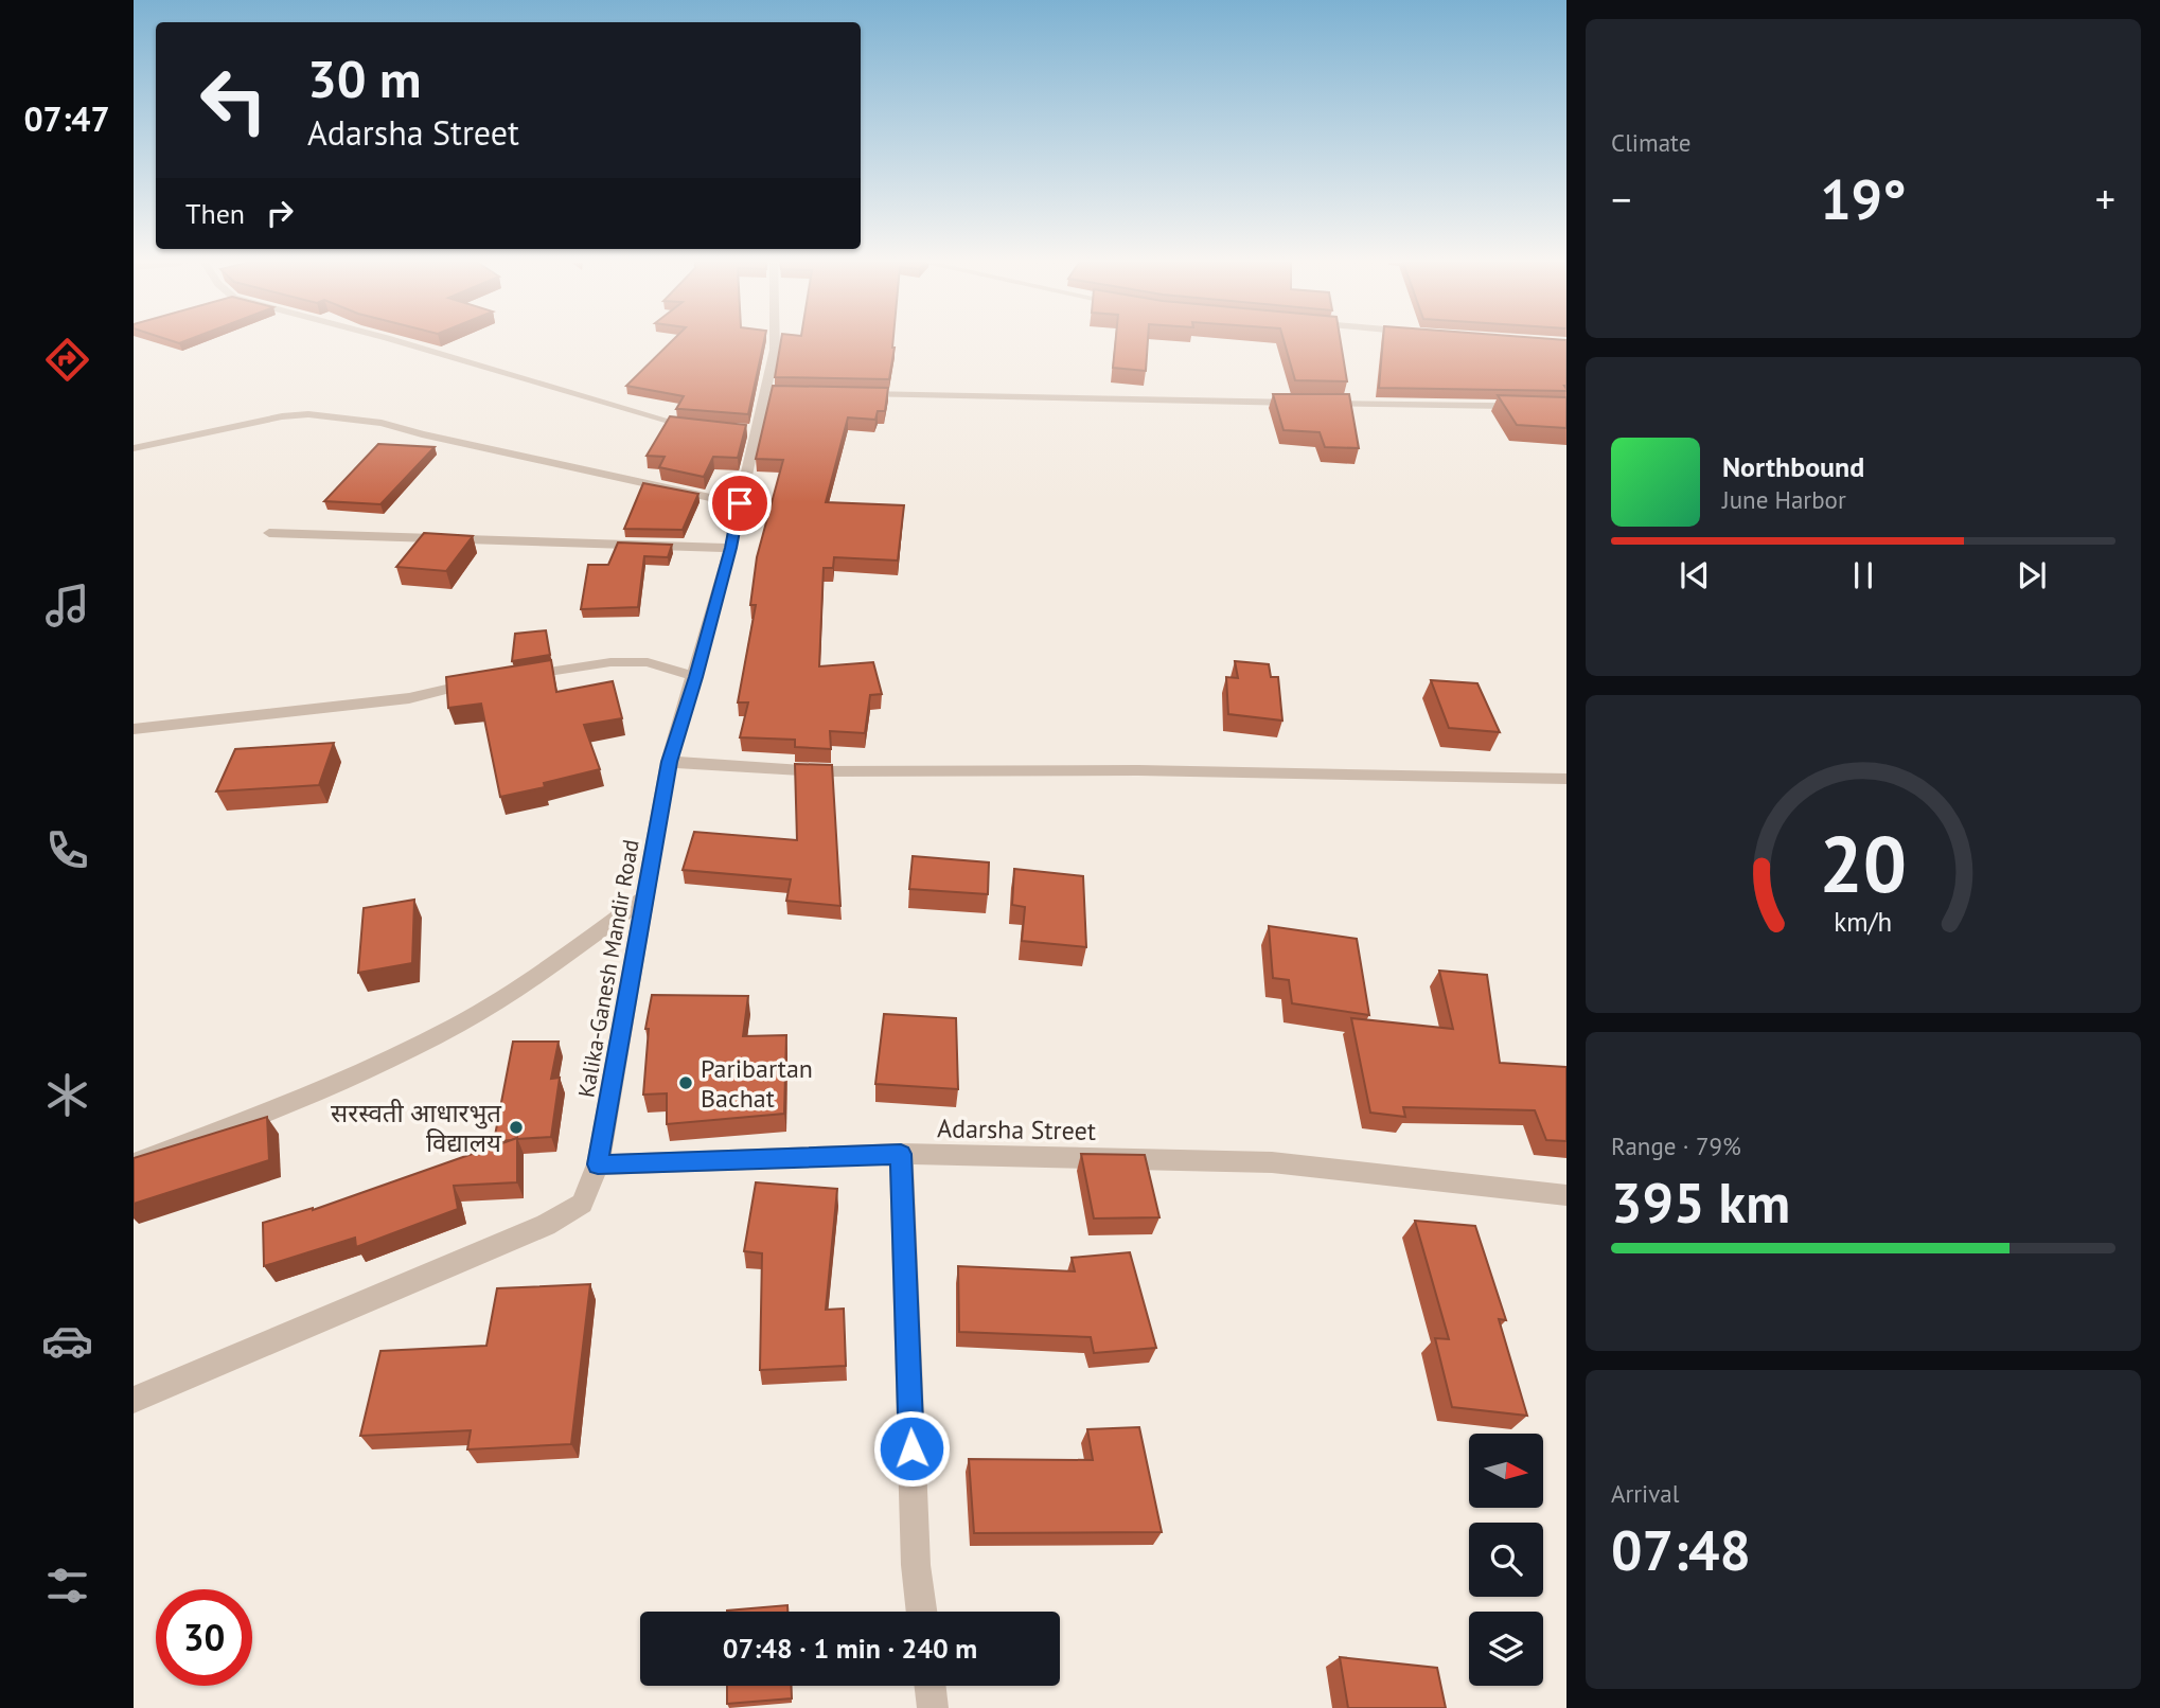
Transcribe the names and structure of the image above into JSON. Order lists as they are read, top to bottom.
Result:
{
  "streets": {
    "street": ["Kalika-Ganesh Mandir Road", "Adarsha Street"]
  },
  "crossings": [
    ["Kalika-Ganesh Mandir Road", "Adarsha Street"]
  ],
  "places": ["Paribartan Bachat", "सरस्वती आधारभुत विद्यालय"],
  "north": "right",
  "page": {
    "tabs": "07:47",
    "tile": [
      "Climate",
      ["Range · 79%", "395 km"],
      ["Arrival", "07:48"]
    ],
    "turn": ["30 m", "Adarsha Street"],
    "heat": ["−", "19°", "+"],
    "then": "Then",
    "song": ["Northbound", "June Harbor"],
    "limit": "30",
    "trip": "07:48 · 1 min · 240 m",
    "gauge": ["20", "km/h"]
  }
}
